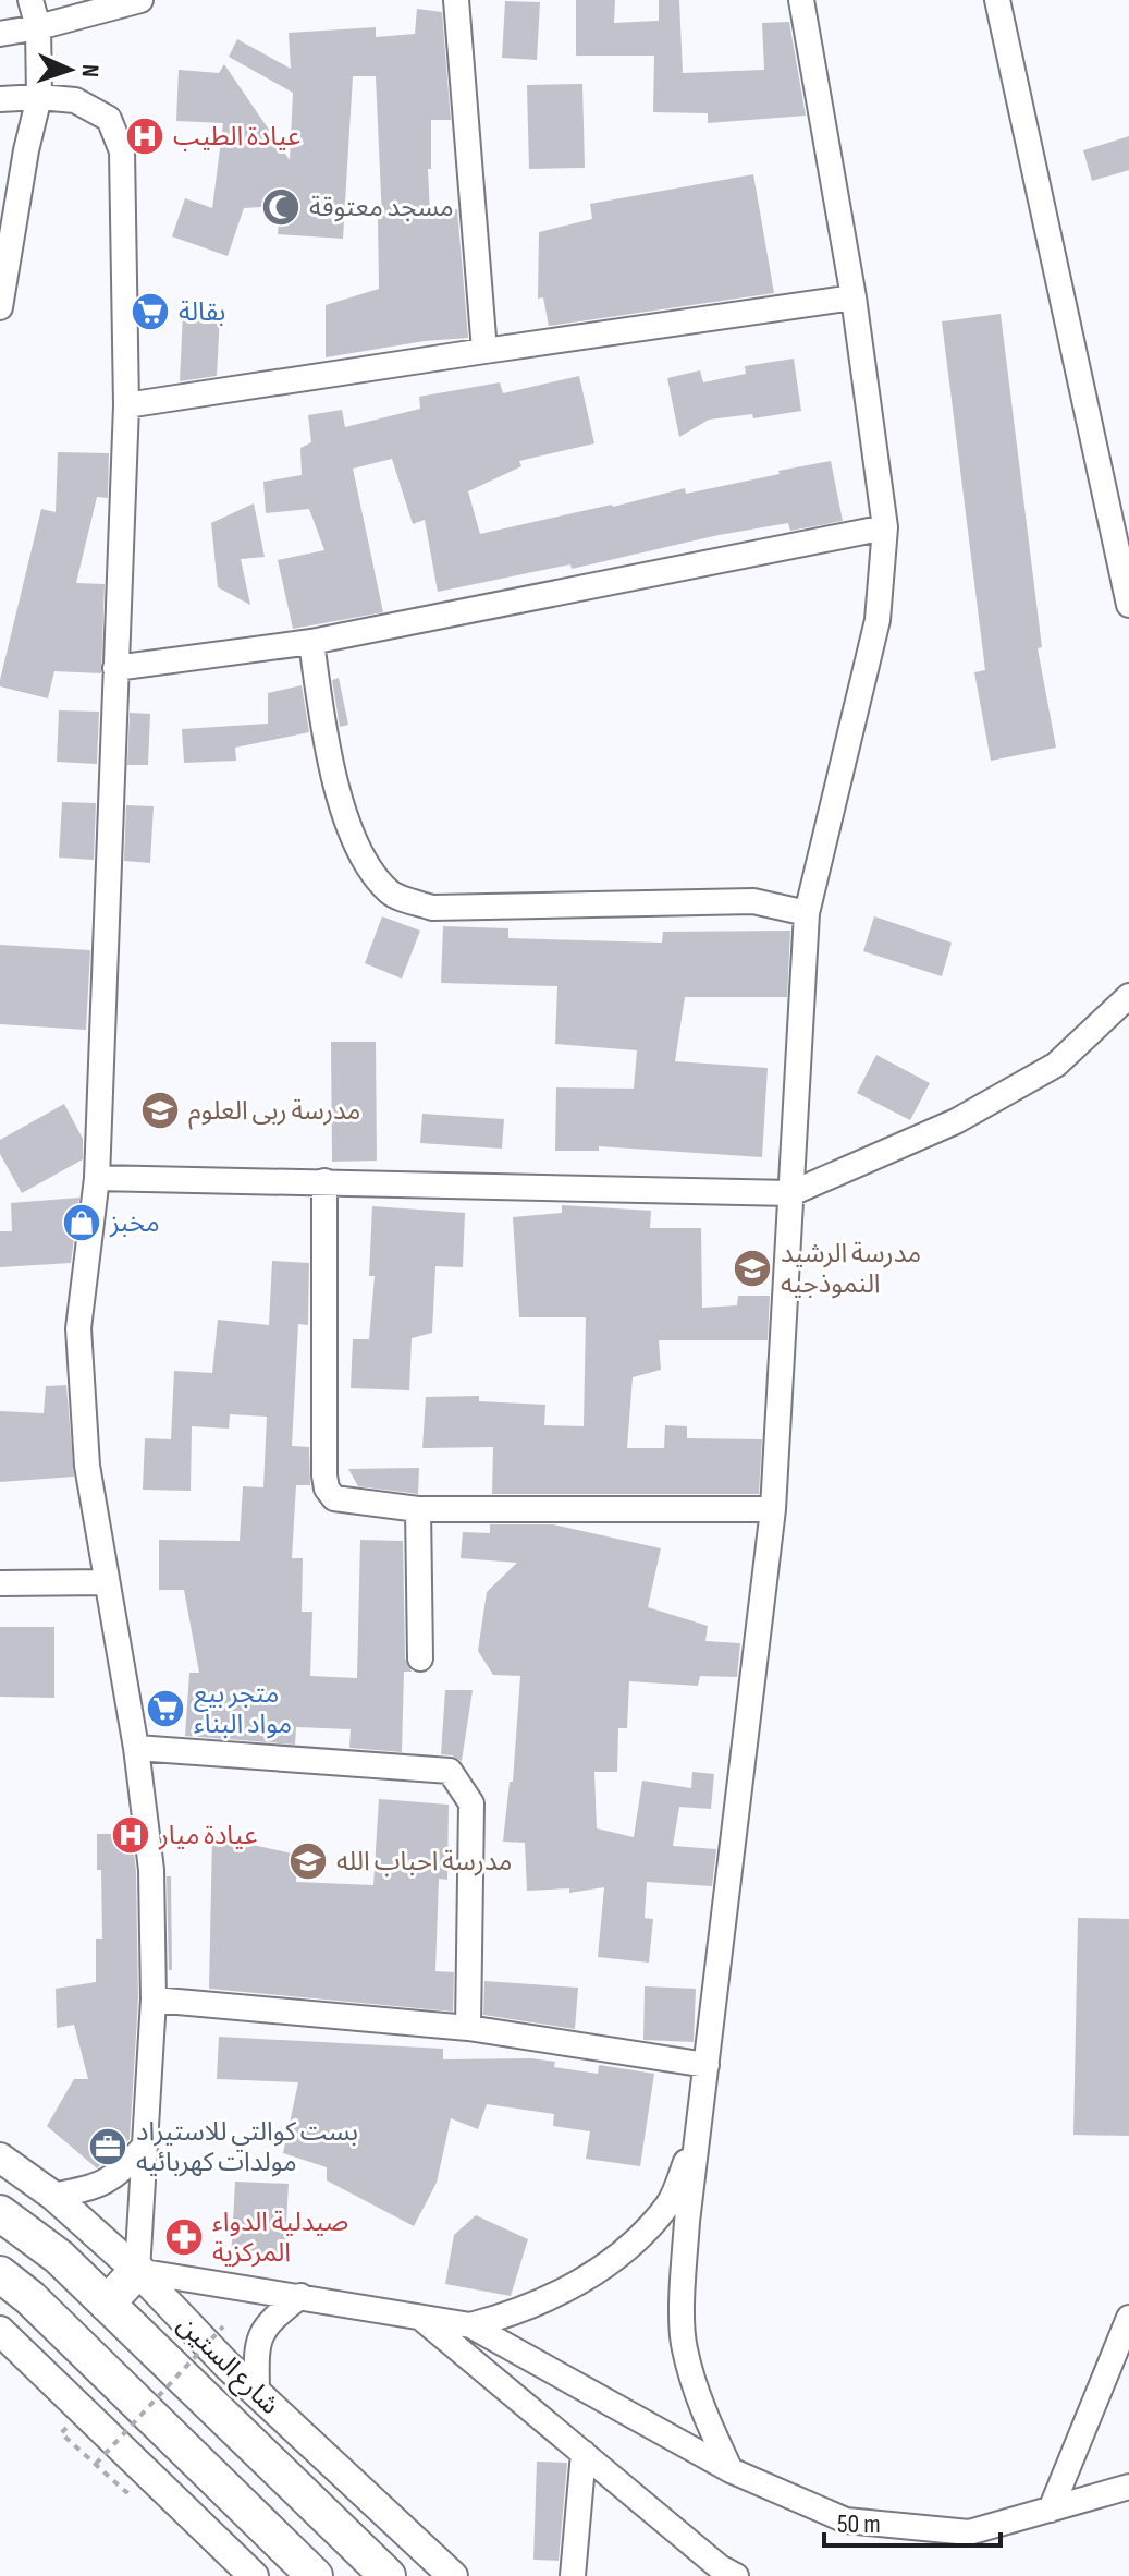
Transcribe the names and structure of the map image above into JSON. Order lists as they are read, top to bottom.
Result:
{
  "streets": {
    "highway": ["شارع الستين"]
  },
  "places": {
    "hospital": ["عيادة الطيب", "عيادة ميار"],
    "mosque": ["مسجد معتوقة"],
    "supermarket": ["بقالة", "متجر بيع مواد البناء"],
    "school or university": ["مدرسة ربى العلوم", "مدرسة الرشيد النموذجيه", "مدرسة احباب الله"],
    "shop": ["مخبز"],
    "office": ["بست كوالتي للاستيراد مولدات كهربائيه"],
    "pharmacy": ["صيدلية الدواء المركزية"]
  },
  "scale_bar": "50 m",
  "north": "right"
}
